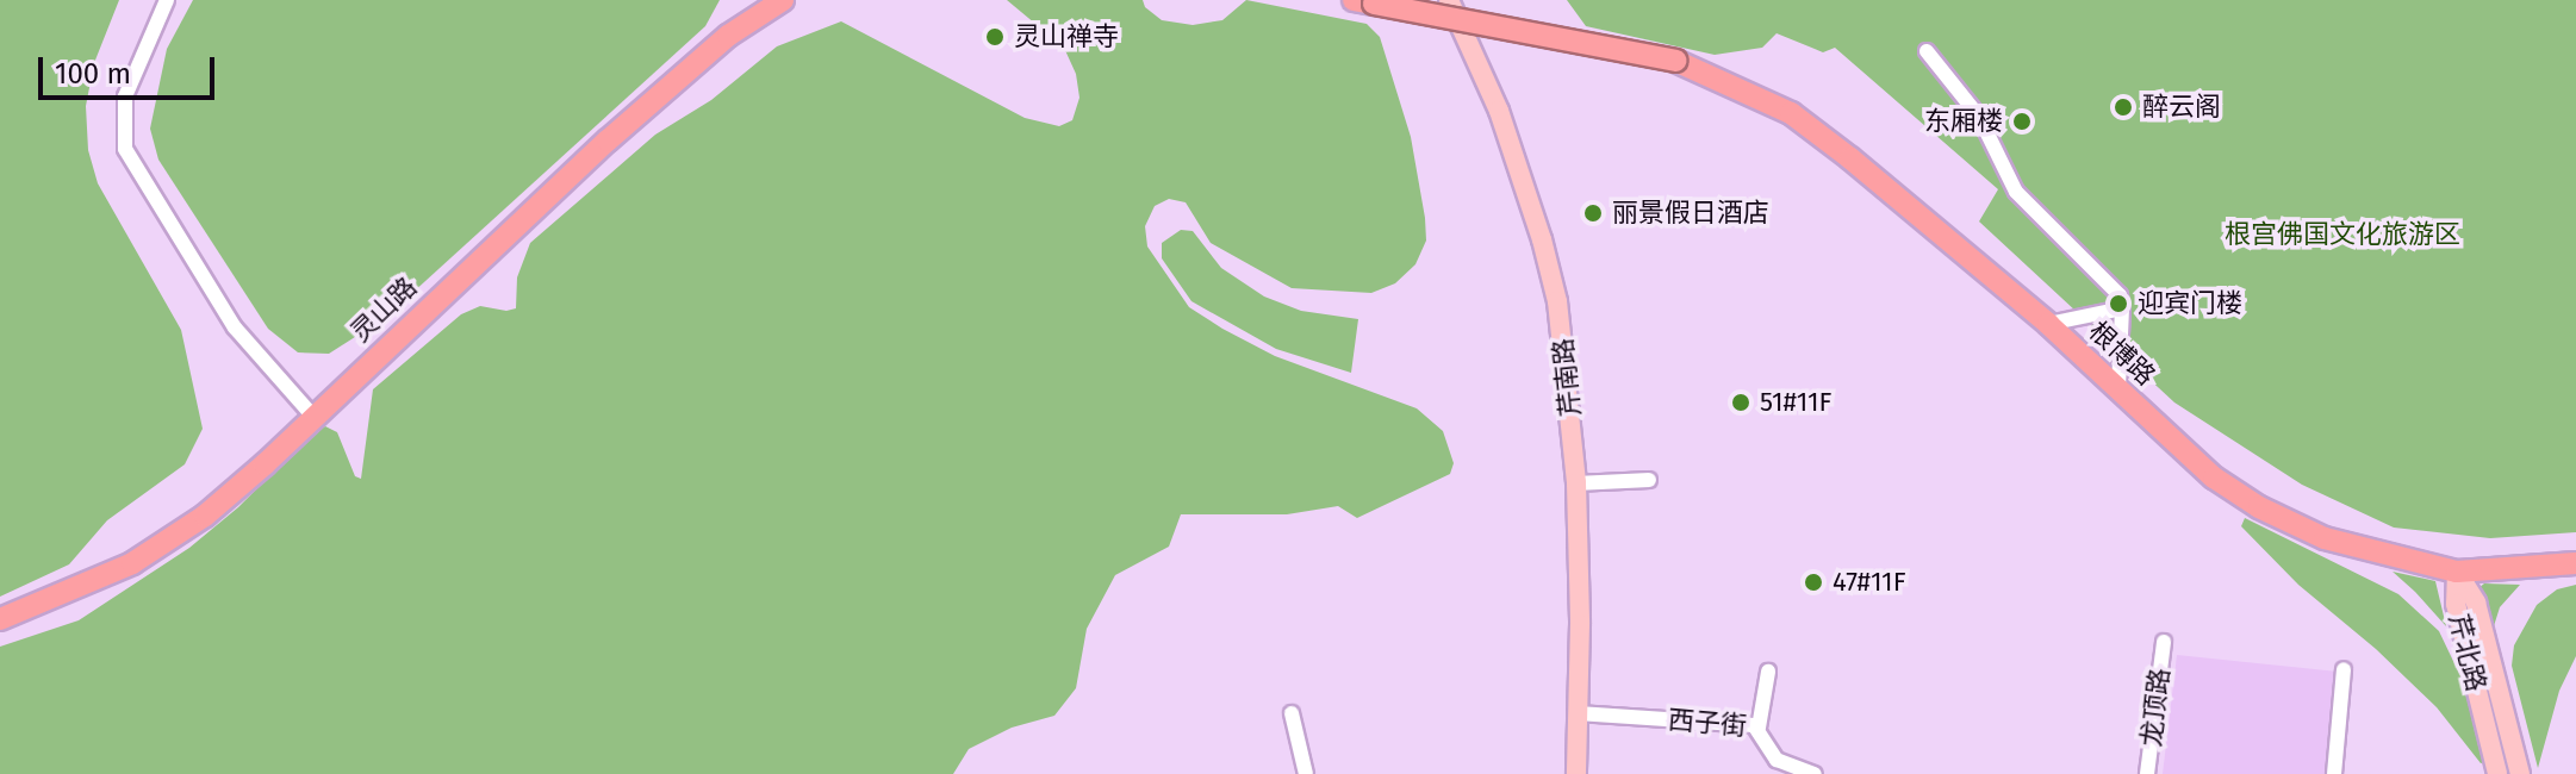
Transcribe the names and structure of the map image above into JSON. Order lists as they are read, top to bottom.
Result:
{
  "streets": {
    "highway": ["灵山路", "根博路"],
    "main road": ["芹南路", "芹北路"],
    "street": ["龙顶路", "西子街"]
  },
  "crossings": [
    ["根博路", "芹北路"],
    ["芹南路", "西子街"]
  ],
  "parks": ["根宫佛国文化旅游区"],
  "places": [
    "灵山禅寺",
    "醉云阁",
    "东厢楼",
    "丽景假日酒店",
    "迎宾门楼",
    "51#11F",
    "47#11F"
  ],
  "scale_bar": "100 m"
}
